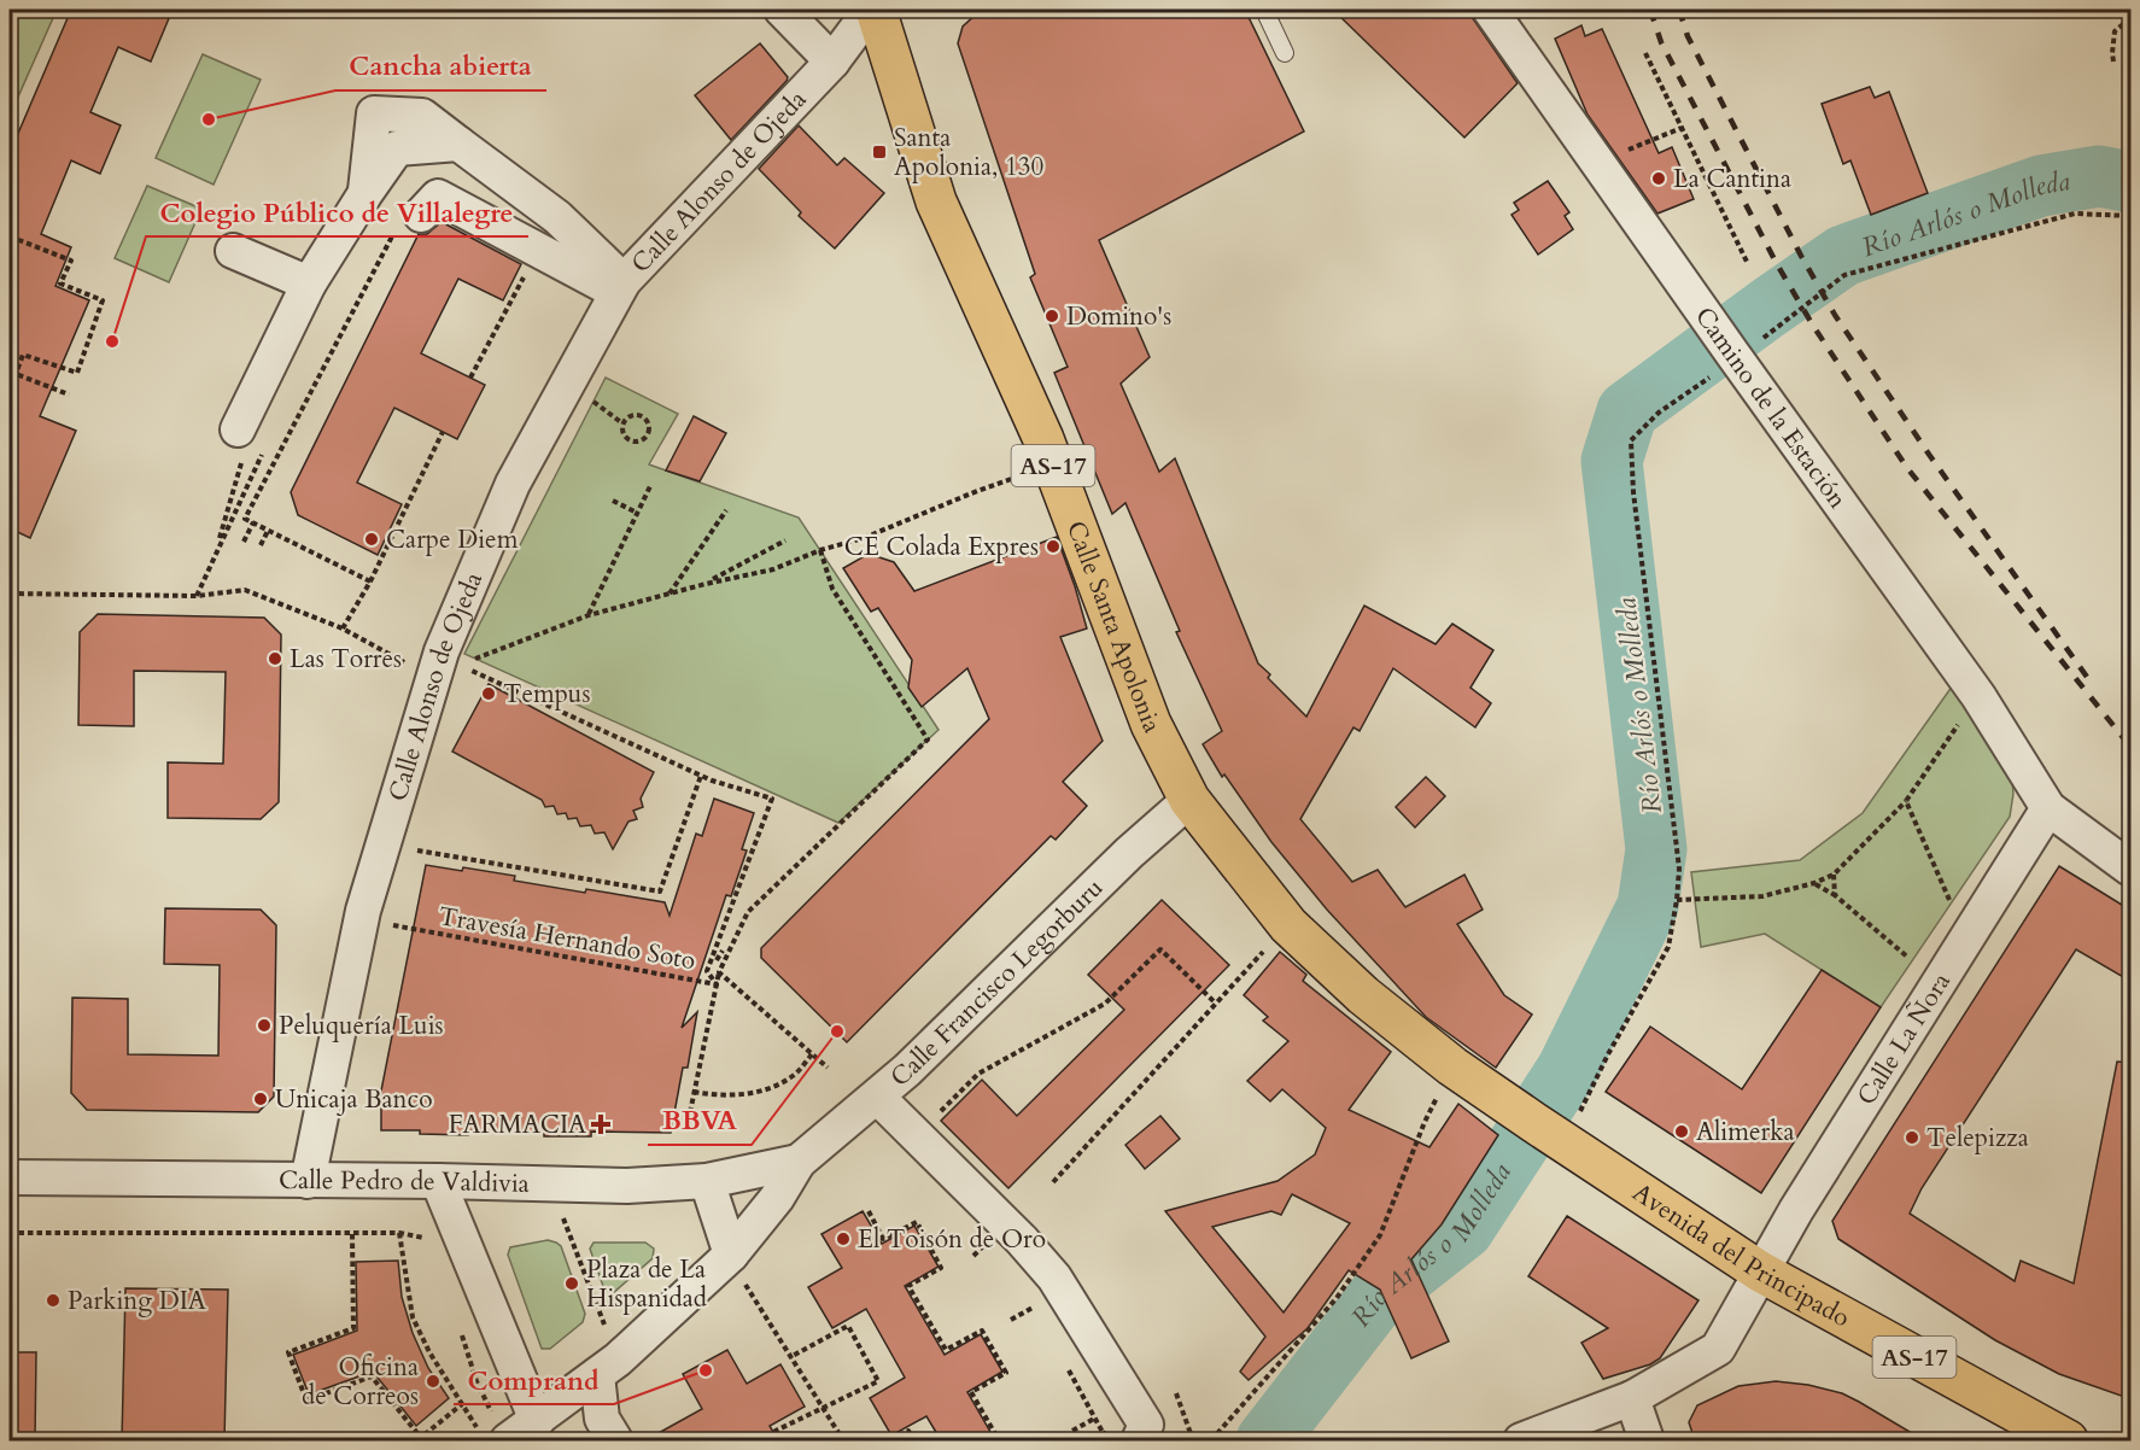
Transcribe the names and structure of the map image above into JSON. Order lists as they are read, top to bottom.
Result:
{
  "streets": {
    "main road": ["AS-17", "Calle Santa Apolonia", "Avenida del Principado"],
    "street": [
      "Calle Alonso de Ojeda",
      "Camino de la Estación",
      "Calle Francisco Legorburu",
      "Calle La Ñora",
      "Calle Pedro de Valdivia"
    ],
    "path": ["Travesía Hernando Soto"]
  },
  "crossings": [
    ["Calle Alonso de Ojeda", "Calle Santa Apolonia"],
    ["Calle Alonso de Ojeda", "Calle Pedro de Valdivia"],
    ["Camino de la Estación", "Calle La Ñora"],
    ["Calle Santa Apolonia", "Calle Francisco Legorburu"],
    ["Calle Santa Apolonia", "Avenida del Principado"],
    ["Calle Francisco Legorburu", "Calle Pedro de Valdivia"],
    ["Calle La Ñora", "Avenida del Principado"]
  ],
  "water": ["Río Arlós o Molleda"],
  "places": {
    "other": [
      "Cancha abierta",
      "La Cantina",
      "Domino's",
      "Colegio Público de Villalegre",
      "Carpe Diem",
      "CE Colada Expres",
      "Las Torres",
      "Tempus",
      "Peluquería Luis",
      "BBVA",
      "Unicaja Banco",
      "Alimerka",
      "Telepizza",
      "El Toisón de Oro",
      "Plaza de La Hispanidad",
      "Parking DIA",
      "Comprand",
      "Oficina de Correos"
    ],
    "transit": ["Santa Apolonia, 130"],
    "health": ["FARMACIA"]
  }
}
